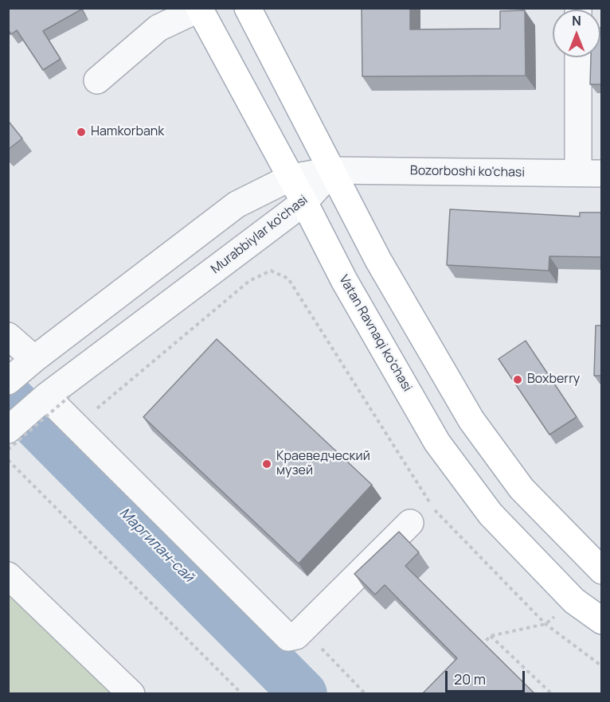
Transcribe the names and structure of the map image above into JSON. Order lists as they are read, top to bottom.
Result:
{
  "streets": {
    "main road": ["Vatan Ravnaqi ko'chasi"],
    "street": ["Bozorboshi ko'chasi", "Murabbiylar ko'chasi"]
  },
  "crossings": [
    ["Bozorboshi ko'chasi", "Murabbiylar ko'chasi"],
    ["Murabbiylar ko'chasi", "Vatan Ravnaqi ko'chasi"]
  ],
  "water": ["Маргилан-сай"],
  "places": ["Hamkorbank", "Boxberry", "Краеведческий музей"],
  "scale_bar": "20 m",
  "north": "top"
}
